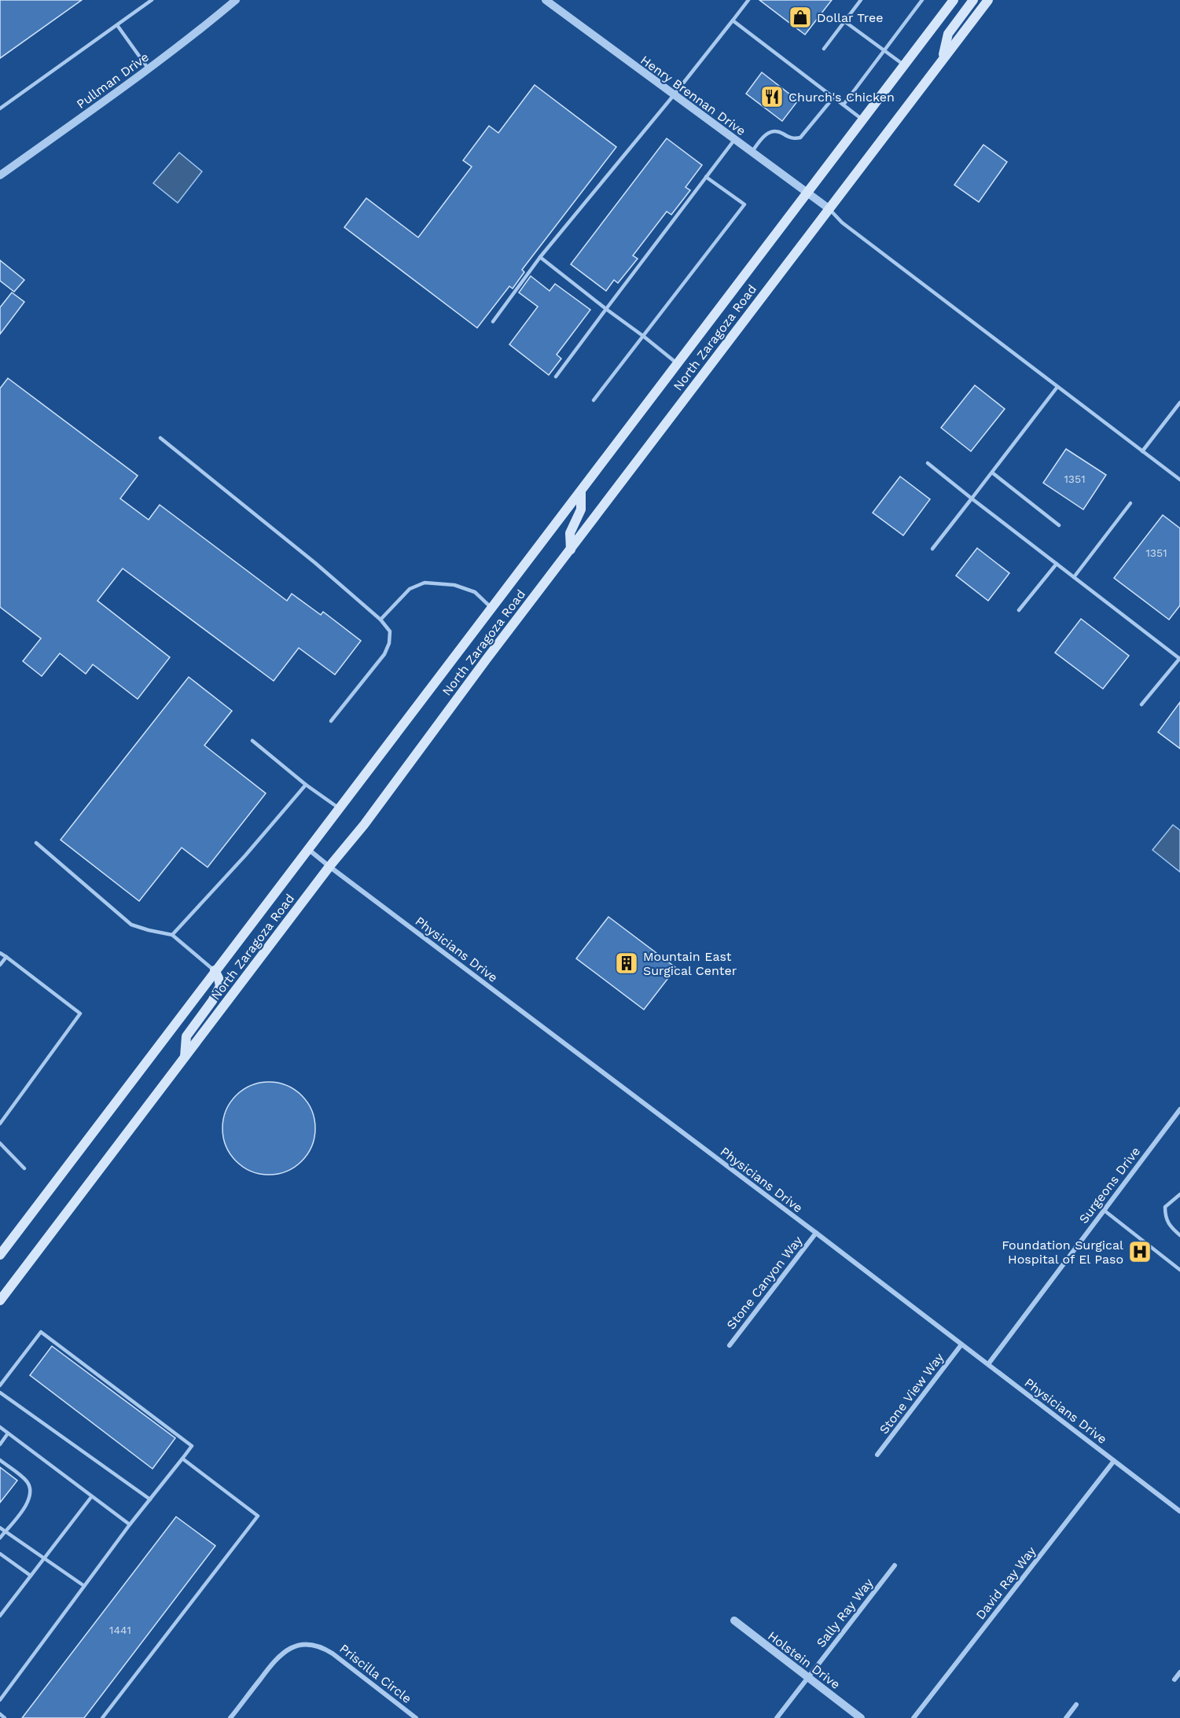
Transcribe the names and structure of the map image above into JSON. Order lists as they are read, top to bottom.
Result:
{
  "streets": {
    "main road": ["North Zaragoza Road"],
    "street": [
      "Pullman Drive",
      "Henry Brennan Drive",
      "Physicians Drive",
      "Surgeons Drive",
      "Stone Canyon Way",
      "Stone View Way",
      "David Ray Way",
      "Sally Ray Way",
      "Holstein Drive",
      "Priscilla Circle"
    ]
  },
  "crossings": [
    ["Henry Brennan Drive", "North Zaragoza Road"],
    ["North Zaragoza Road", "Physicians Drive"],
    ["Physicians Drive", "Surgeons Drive"],
    ["Physicians Drive", "Stone Canyon Way"],
    ["Physicians Drive", "Stone View Way"],
    ["Physicians Drive", "David Ray Way"],
    ["Sally Ray Way", "Holstein Drive"]
  ],
  "places": {
    "shop": ["Dollar Tree"],
    "restaurant": ["Church's Chicken"],
    "building": ["Mountain East Surgical Center"],
    "hospital": ["Foundation Surgical Hospital of El Paso"]
  },
  "house_numbers": ["1351", "1351", "1441"]
}
